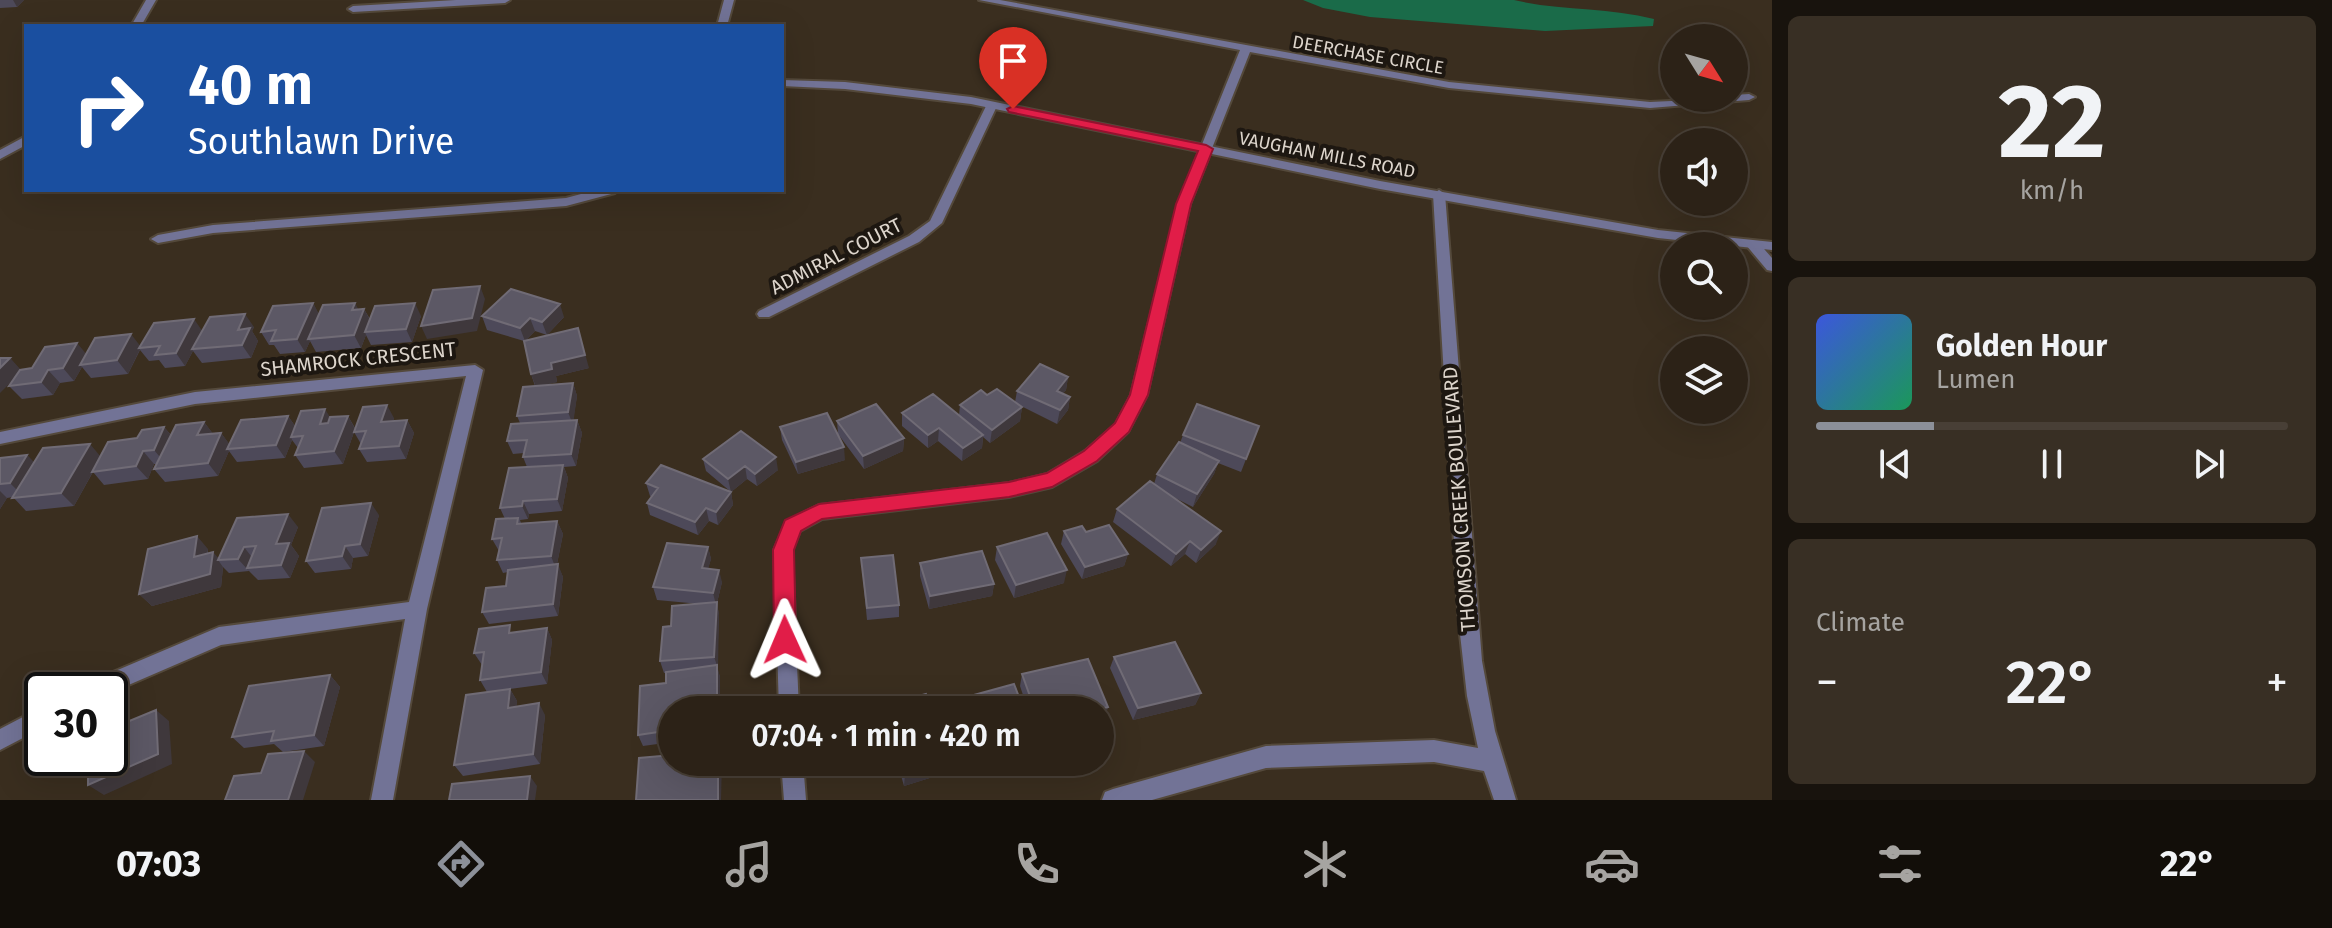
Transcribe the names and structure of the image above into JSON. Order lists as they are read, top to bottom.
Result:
{
  "streets": {
    "street": [
      "DEERCHASE CIRCLE",
      "VAUGHAN MILLS ROAD",
      "ADMIRAL COURT",
      "SHAMROCK CRESCENT",
      "THOMSON CREEK BOULEVARD"
    ]
  },
  "crossings": [
    ["VAUGHAN MILLS ROAD", "ADMIRAL COURT"],
    ["VAUGHAN MILLS ROAD", "THOMSON CREEK BOULEVARD"]
  ],
  "north": "bottom right",
  "page": {
    "tile": [
      ["22", "km/h"],
      "Climate"
    ],
    "turn": ["40 m", "Southlawn Drive"],
    "song": ["Golden Hour", "Lumen"],
    "heat": ["−", "22°", "+"],
    "limit": "30",
    "trip": "07:04 · 1 min · 420 m",
    "tabs": ["07:03", "22°"]
  }
}
